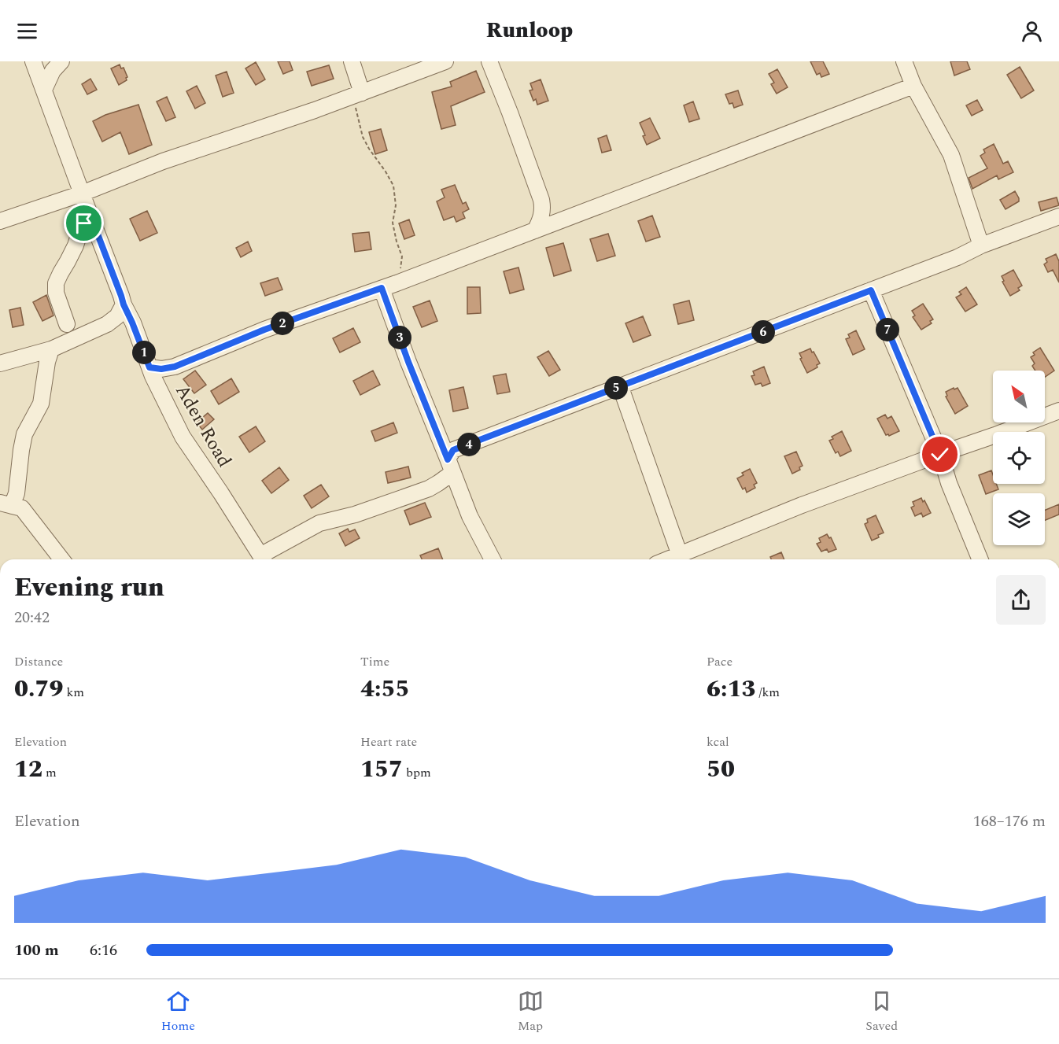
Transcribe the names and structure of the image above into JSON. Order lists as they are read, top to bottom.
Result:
{
  "streets": {
    "street": ["Aden Road"]
  },
  "north": "top left",
  "page": {
    "header": "Runloop",
    "pins": [
      "2",
      "7",
      "6",
      "3",
      "1",
      "5",
      "4"
    ],
    "heading": ["Evening run", "20:42"],
    "stats": [
      ["Distance", "0.79 km"],
      ["Time", "4:55"],
      ["Pace", "6:13 /km"],
      ["Elevation", "12 m"],
      ["Heart rate", "157 bpm"],
      ["kcal", "50"]
    ],
    "chart": ["Elevation", "168–176 m"],
    "list": [
      {
        "name": "100 m",
        "note": "6:16"
      }
    ],
    "tabs": ["Home", "Map", "Saved"]
  }
}
